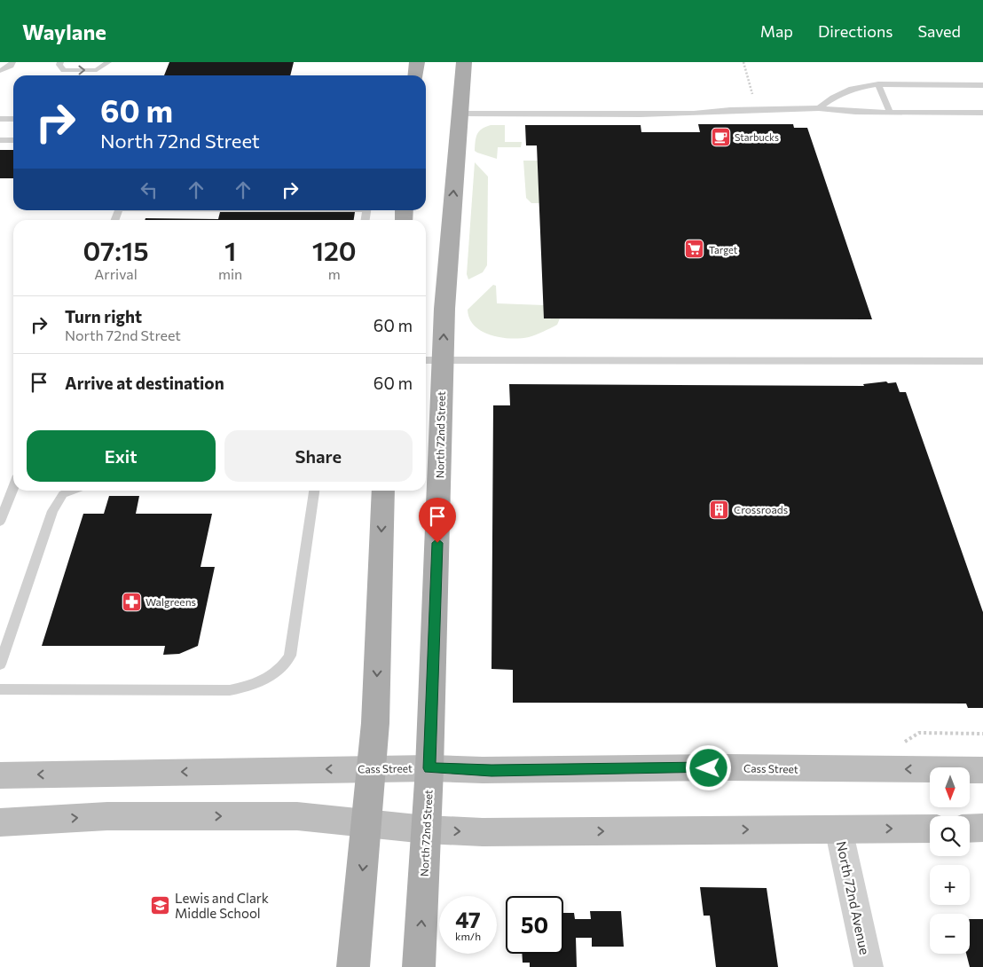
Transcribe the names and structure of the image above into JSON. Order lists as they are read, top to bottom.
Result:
{
  "streets": {
    "main road": ["North 72nd Street", "Cass Street"],
    "street": ["North 72nd Avenue"]
  },
  "crossings": [
    ["North 72nd Street", "Cass Street"]
  ],
  "places": {
    "cafe": ["Starbucks"],
    "supermarket": ["Target"],
    "building": ["Crossroads"],
    "pharmacy": ["Walgreens"],
    "school or university": ["Lewis and Clark Middle School"]
  },
  "north": "bottom",
  "page": {
    "header": "Waylane",
    "nav": ["Map", "Directions", "Saved"],
    "turn": ["60 m", "North 72nd Street"],
    "eta": [
      "07:15",
      "Arrival",
      "1",
      "min",
      "120",
      "m"
    ],
    "list": [
      {
        "name": "Turn right",
        "note": "North 72nd Street",
        "value": "60 m"
      },
      {
        "name": "Arrive at destination",
        "value": "60 m"
      }
    ],
    "buttons": ["Exit", "Share"],
    "map_buttons": ["+", "−"],
    "speed": "47 km/h",
    "limit": "50"
  }
}
